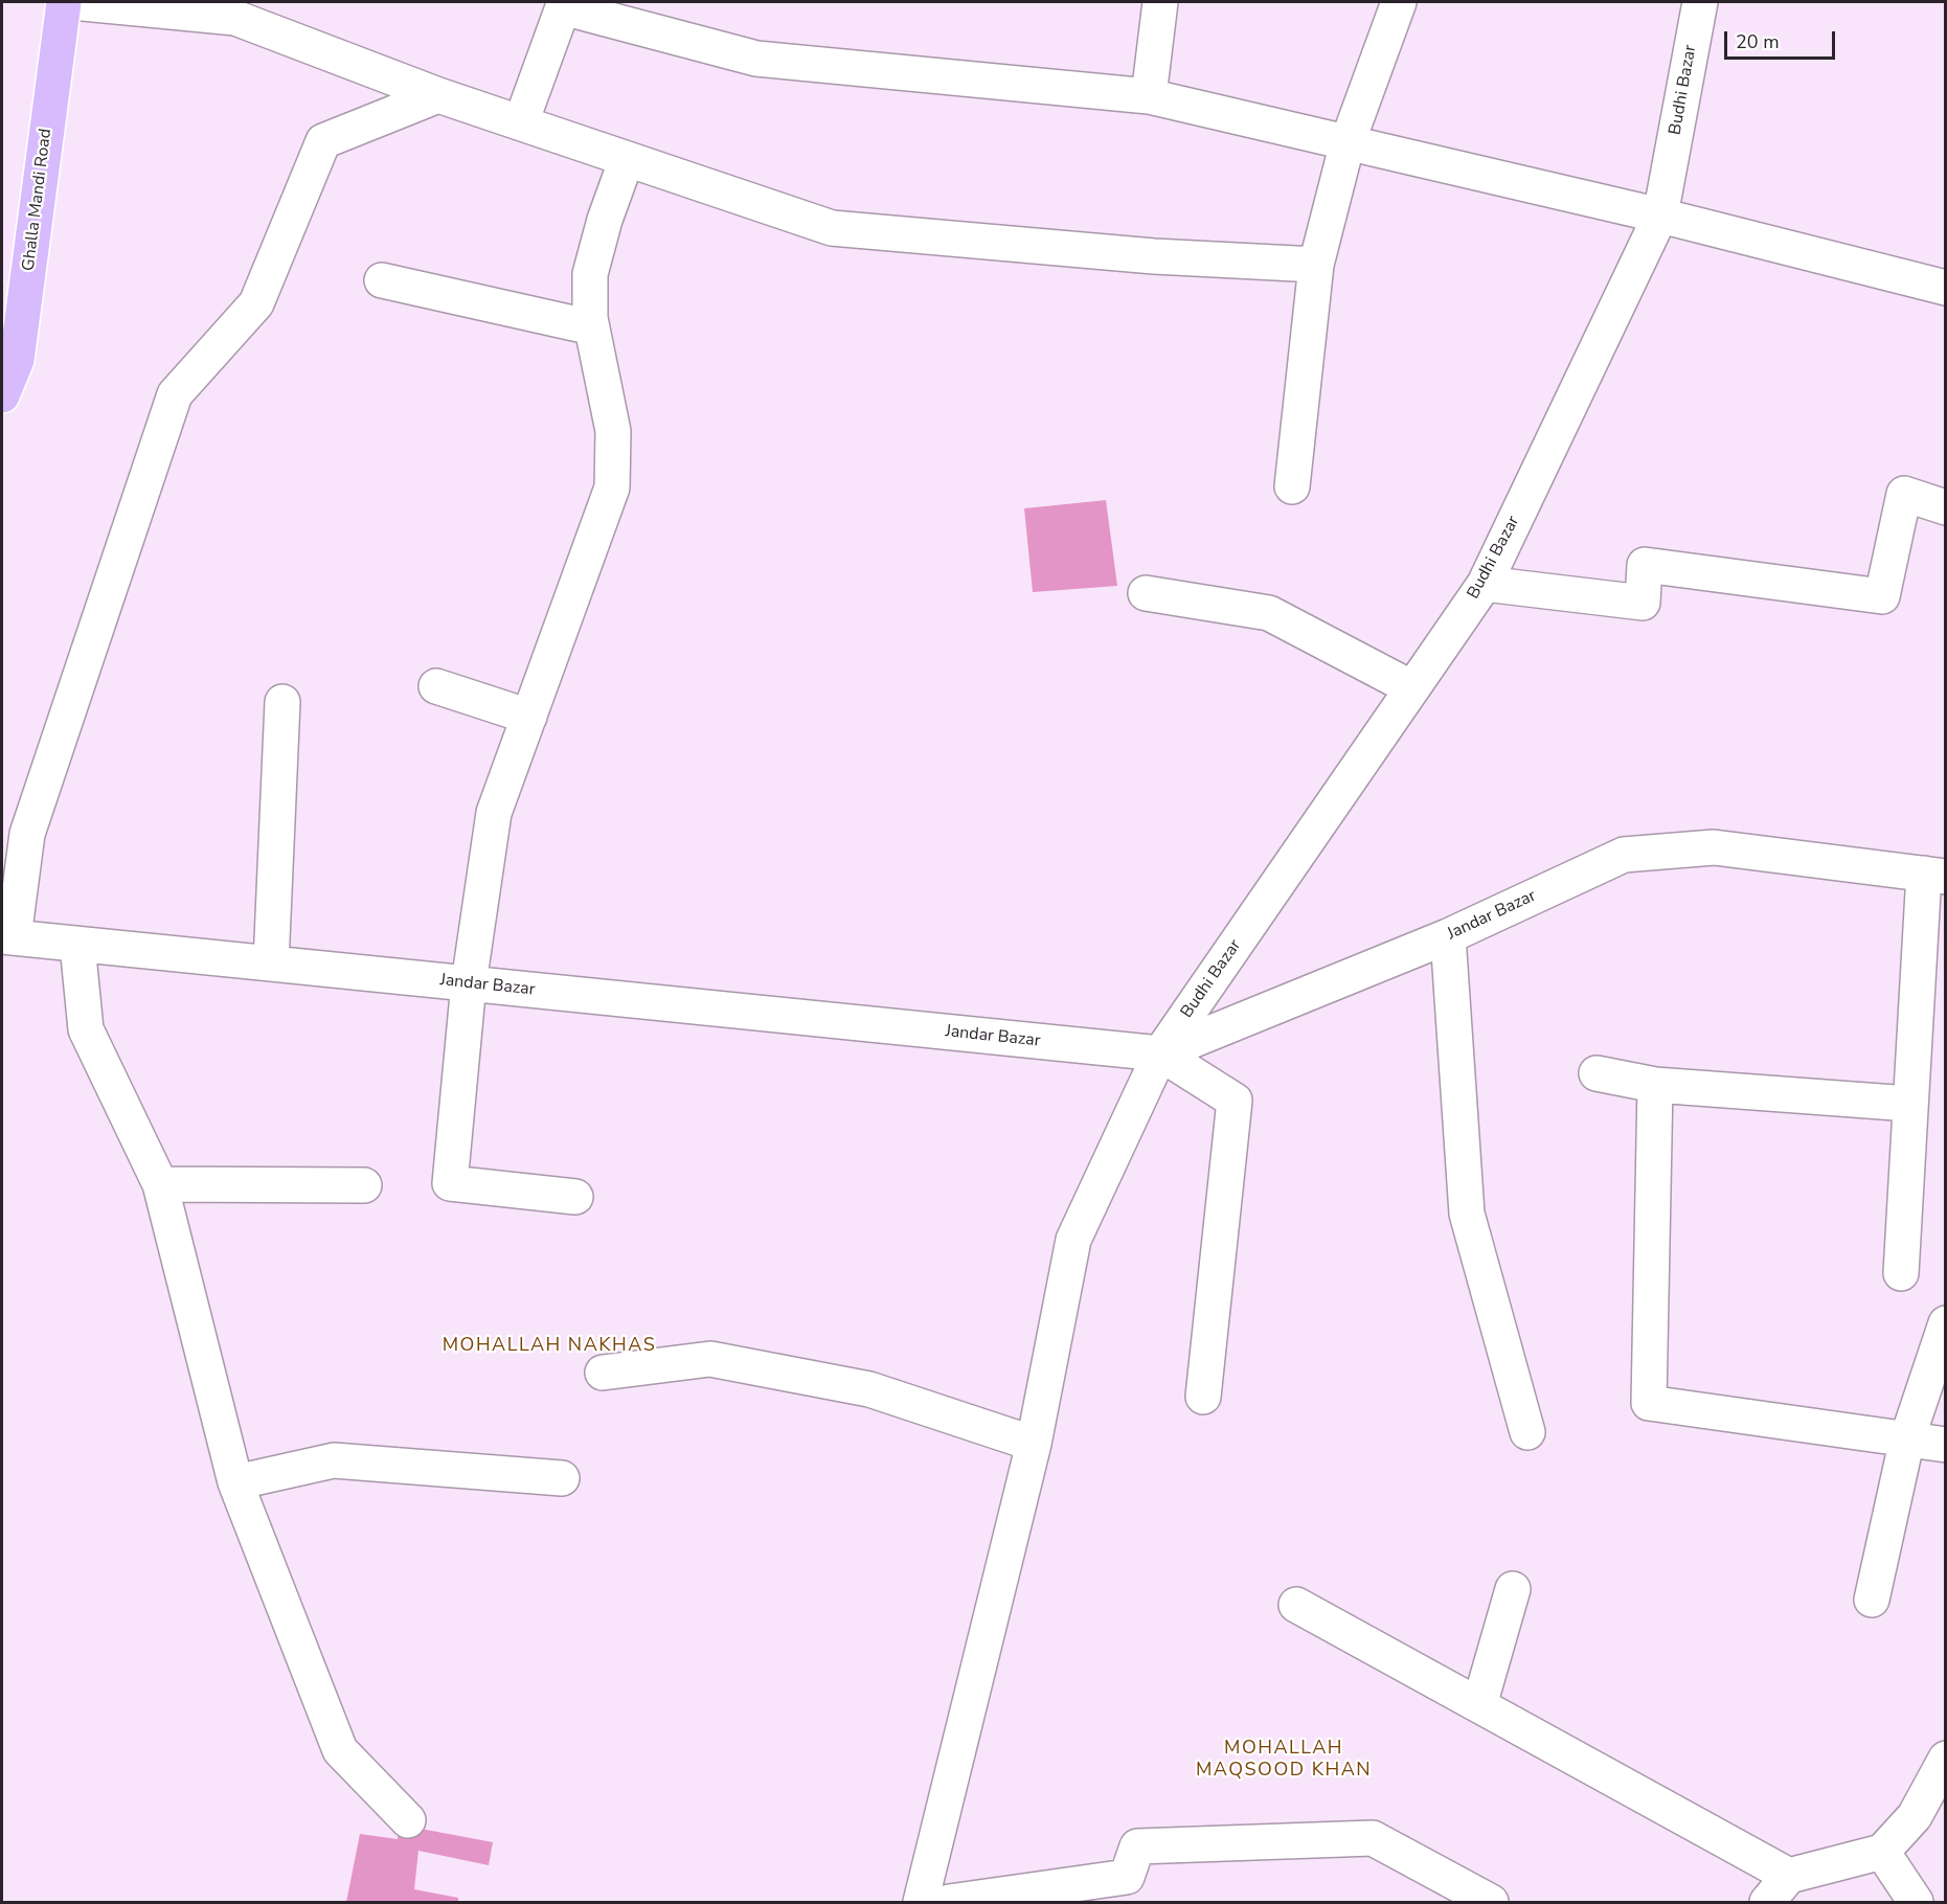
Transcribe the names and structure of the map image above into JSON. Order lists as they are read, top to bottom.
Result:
{
  "streets": {
    "main road": ["Ghalla Mandi Road"],
    "street": ["Budhi Bazar", "Jandar Bazar"]
  },
  "crossings": [
    ["Budhi Bazar", "Jandar Bazar"]
  ],
  "districts": ["MOHALLAH NAKHAS", "MOHALLAH MAQSOOD KHAN"],
  "scale_bar": "20 m"
}
